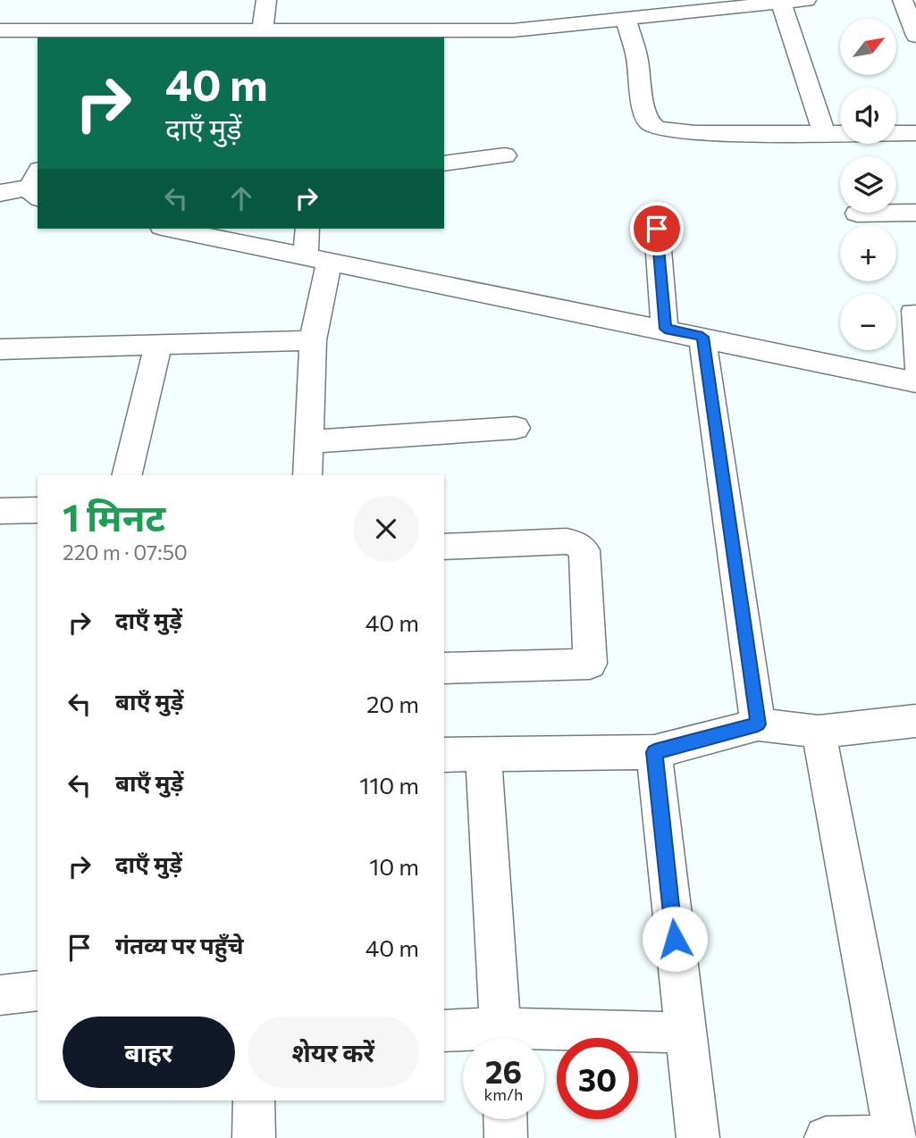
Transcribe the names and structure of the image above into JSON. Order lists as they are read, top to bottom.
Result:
{
  "north": "top right",
  "page": {
    "map_buttons": ["+", "−"],
    "turn": ["40 m", "दाएँ मुड़ें"],
    "heading": ["1 मिनट", "220 m · 07:50"],
    "list": [
      {
        "name": "दाएँ मुड़ें",
        "value": "40 m"
      },
      {
        "name": "बाएँ मुड़ें",
        "value": "20 m"
      },
      {
        "name": "बाएँ मुड़ें",
        "value": "110 m"
      },
      {
        "name": "दाएँ मुड़ें",
        "value": "10 m"
      },
      {
        "name": "गंतव्य पर पहुँचे",
        "value": "40 m"
      }
    ],
    "buttons": ["बाहर", "शेयर करें"],
    "speed": "26 km/h",
    "limit": "30"
  }
}
